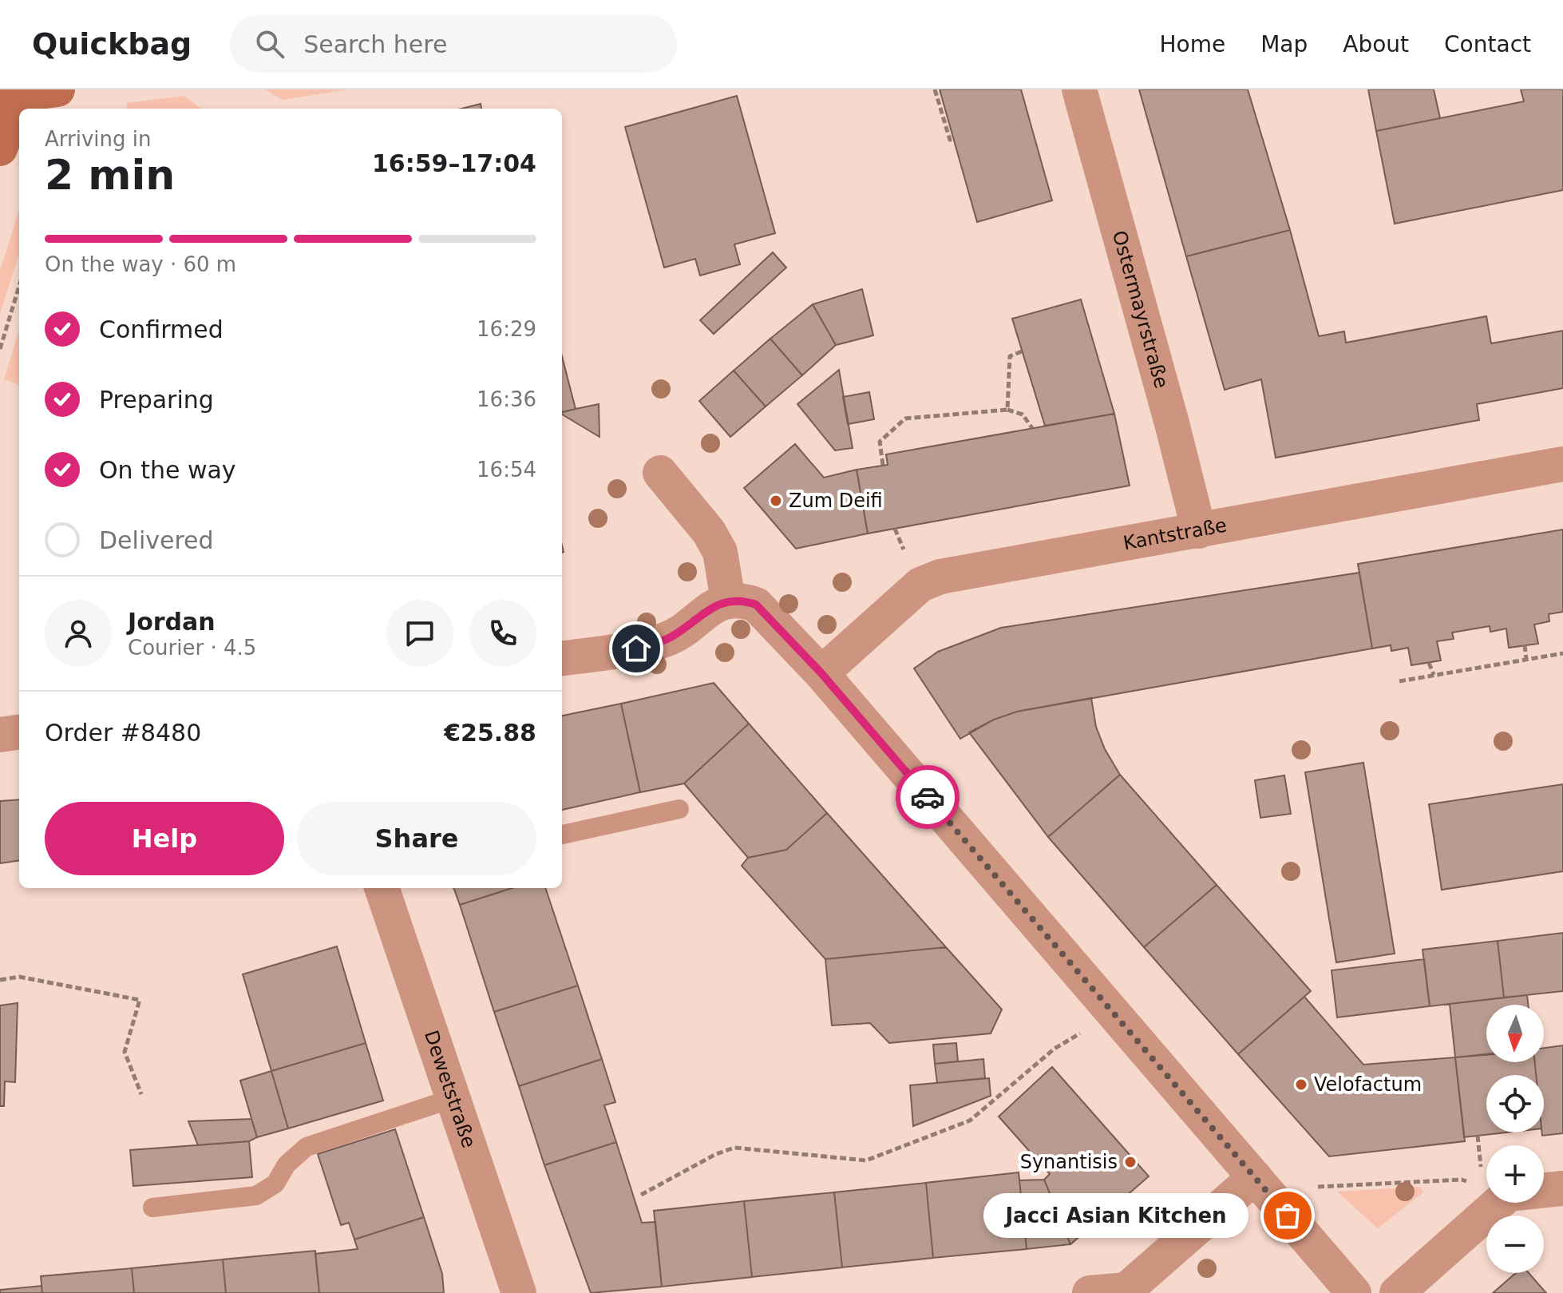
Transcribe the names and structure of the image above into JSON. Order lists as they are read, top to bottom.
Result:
{
  "streets": {
    "street": ["Ostermayrstraße", "Kantstraße", "Dewetstraße"]
  },
  "crossings": [
    ["Ostermayrstraße", "Kantstraße"]
  ],
  "places": [
    "Zum Deifi",
    "Velofactum",
    "Synantisis",
    "Jacci Asian Kitchen"
  ],
  "north": "bottom",
  "page": {
    "header": "Quickbag",
    "search": "Search here",
    "nav": [
      "Home",
      "Map",
      "About",
      "Contact"
    ],
    "heading": ["2 min", "Arriving in", "16:59–17:04"],
    "panel": [
      "Jordan",
      "Courier · 4.5",
      "Order #8480",
      "€25.88"
    ],
    "bar": "On the way · 60 m",
    "list": [
      ["Confirmed", "16:29"],
      ["Preparing", "16:36"],
      ["On the way", "16:54"],
      "Delivered"
    ],
    "buttons": ["Help", "Share"],
    "map_buttons": ["+", "−"],
    "bubble": "Jacci Asian Kitchen"
  }
}
